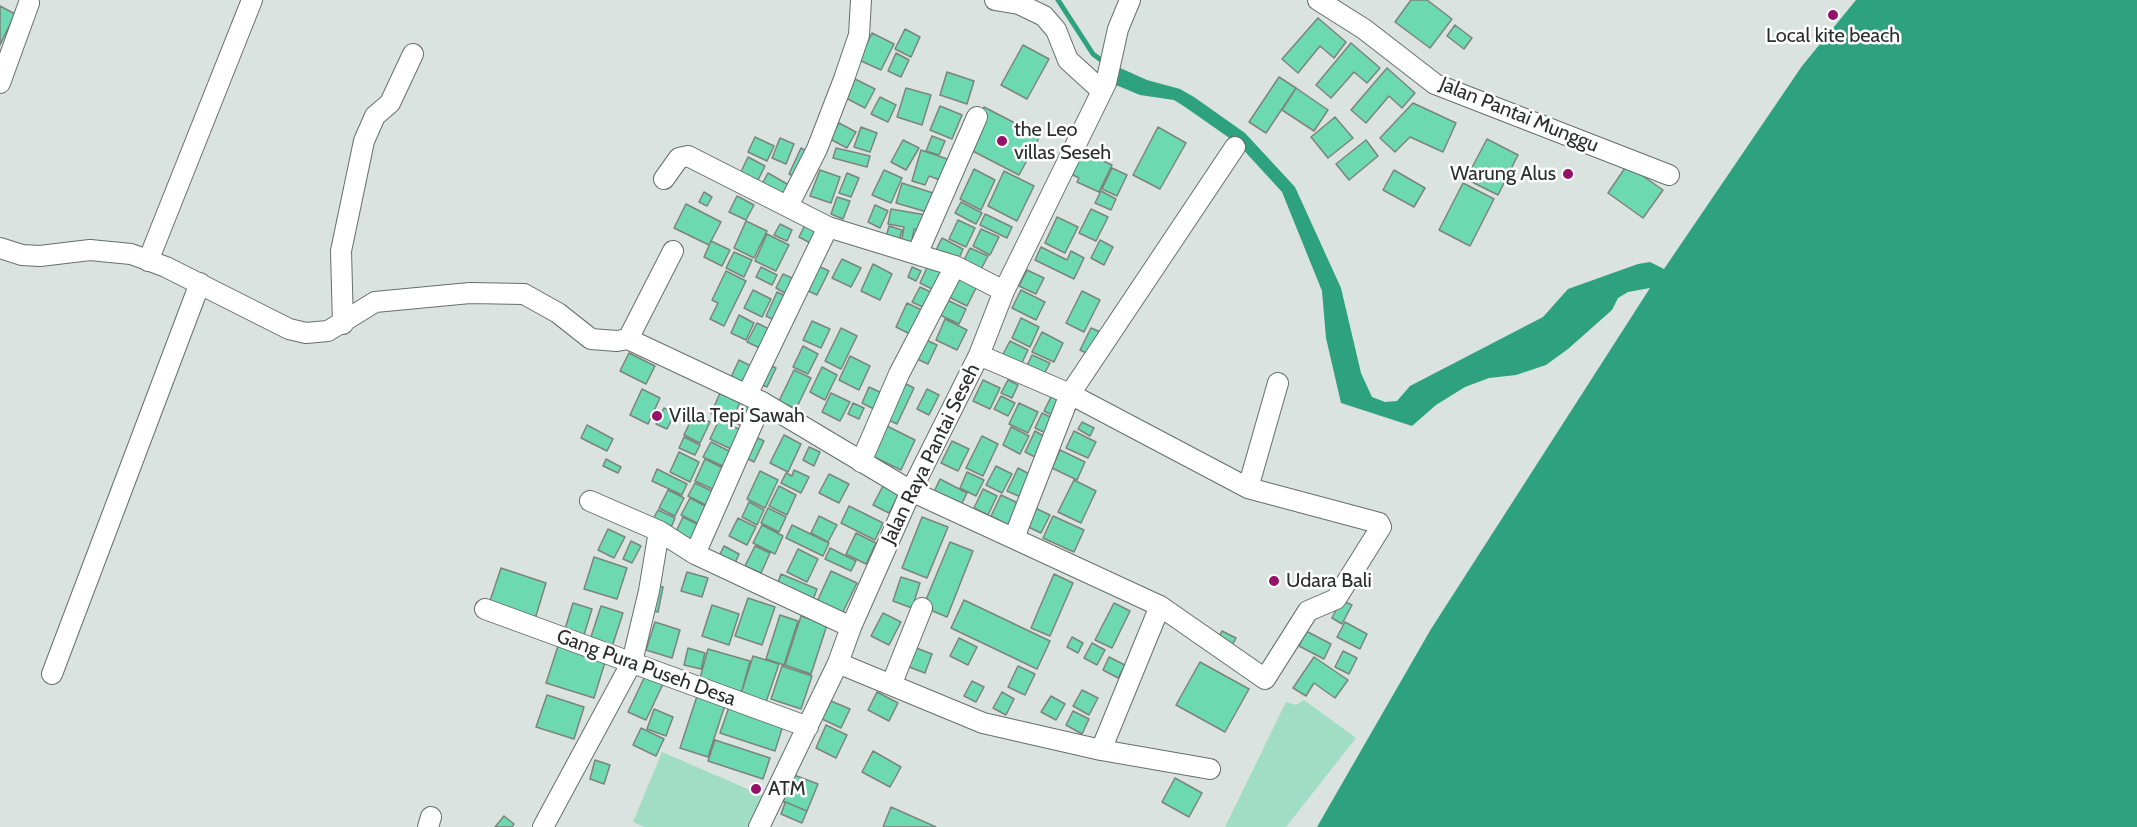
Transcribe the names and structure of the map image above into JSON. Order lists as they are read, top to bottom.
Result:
{
  "streets": {
    "street": ["Jalan Pantai Munggu", "Jalan Raya Pantai Seseh", "Gang Pura Puseh Desa"]
  },
  "crossings": [
    ["Jalan Raya Pantai Seseh", "Gang Pura Puseh Desa"]
  ],
  "places": [
    "Local kite beach",
    "the Leo villas Seseh",
    "Warung Alus",
    "Villa Tepi Sawah",
    "Udara Bali",
    "ATM"
  ]
}
